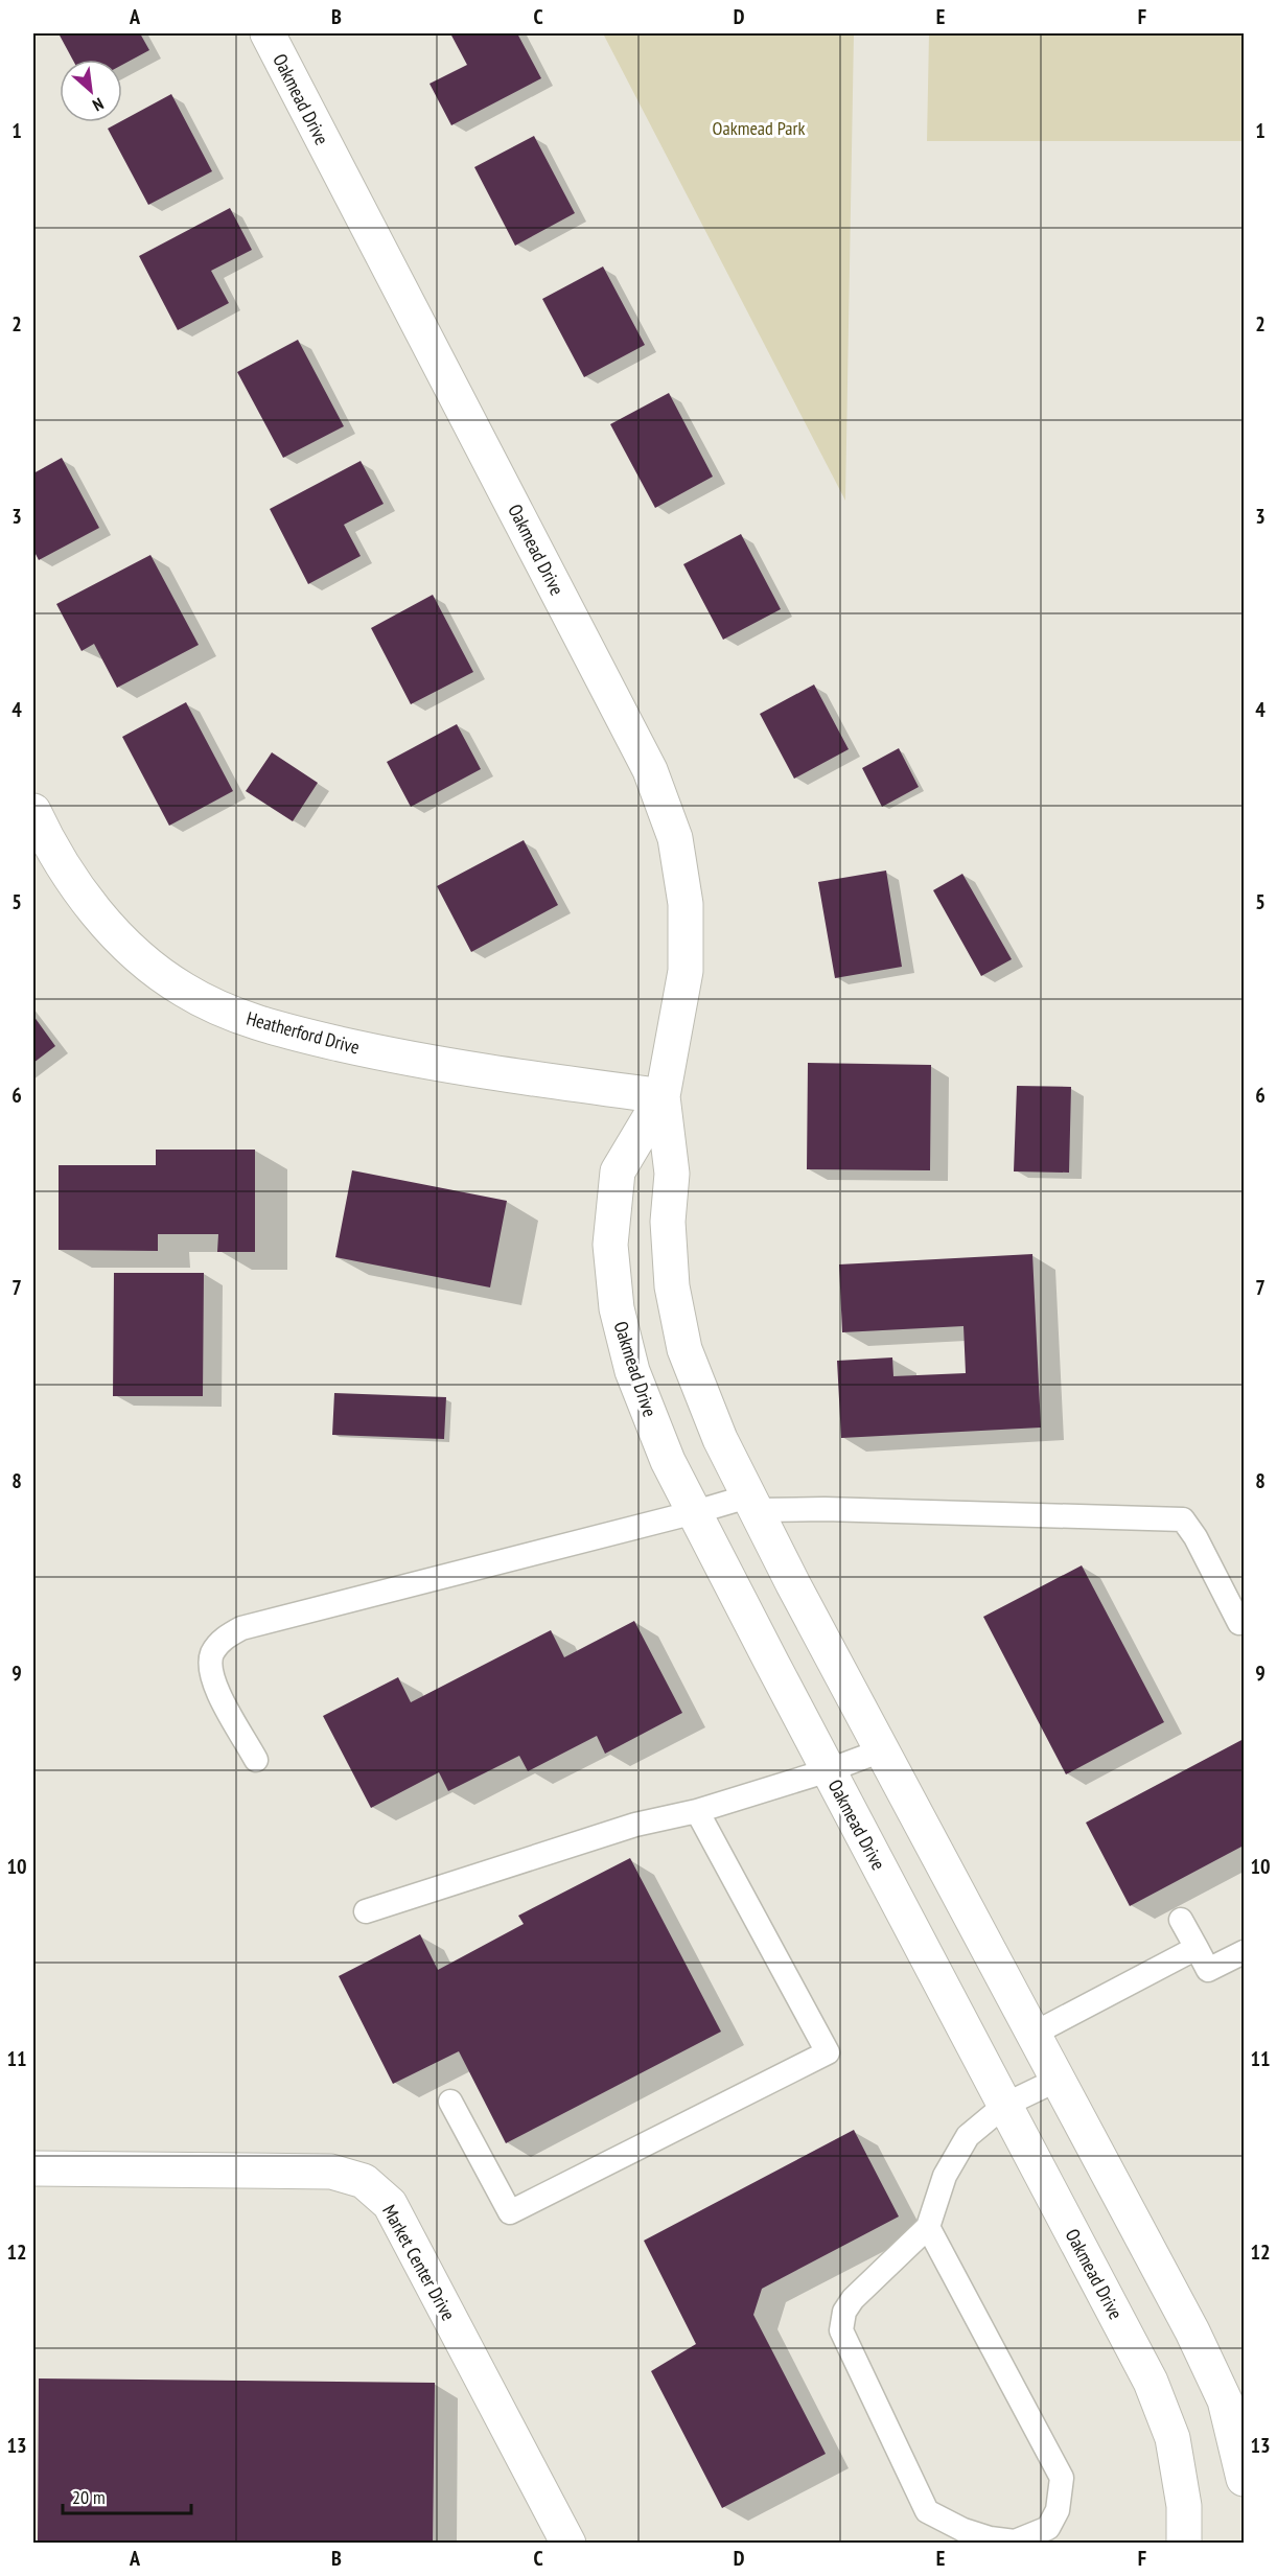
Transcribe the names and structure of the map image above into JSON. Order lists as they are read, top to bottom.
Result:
{
  "streets": {
    "street": ["Oakmead Drive", "Heatherford Drive", "Market Center Drive"]
  },
  "crossings": [
    ["Oakmead Drive", "Heatherford Drive"]
  ],
  "parks": ["Oakmead Park"],
  "scale_bar": "20 m",
  "north": "bottom right",
  "grid": {
    "columns": [
      "A",
      "B",
      "C",
      "D",
      "E",
      "F"
    ],
    "rows": [
      "1",
      "2",
      "3",
      "4",
      "5",
      "6",
      "7",
      "8",
      "9",
      "10",
      "11",
      "12",
      "13"
    ]
  }
}
